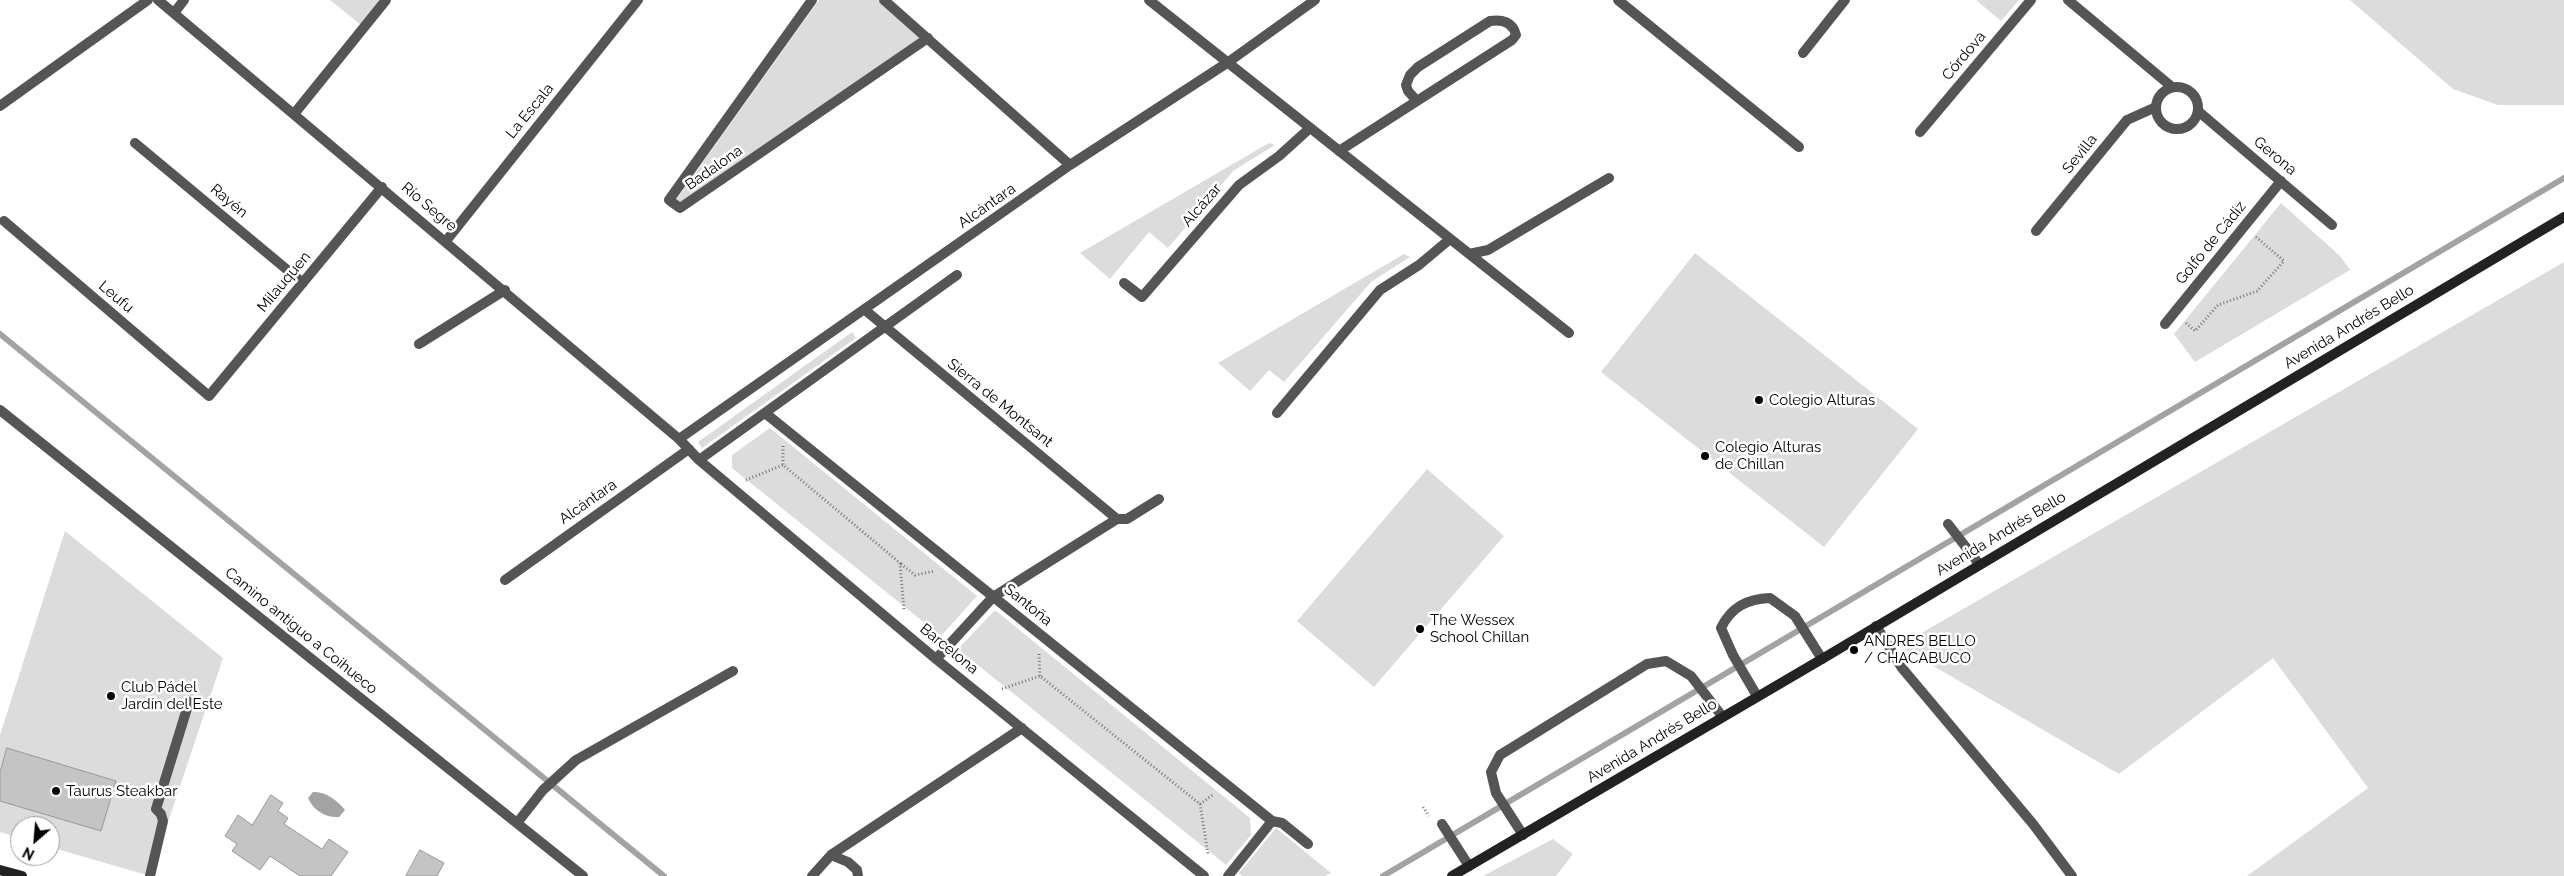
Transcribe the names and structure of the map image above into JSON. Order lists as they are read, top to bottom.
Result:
{
  "streets": {
    "main road": ["Avenida Andrés Bello"],
    "street": [
      "Córdova",
      "La Escala",
      "Sevilla",
      "Gerona",
      "Badalona",
      "Rayén",
      "Alcázar",
      "Alcántara",
      "Río Segre",
      "Golfo de Cádiz",
      "Milauquen",
      "Leufu",
      "Sierra de Montsant",
      "Santoña",
      "Camino antiguo a Coihueco",
      "Barcelona"
    ]
  },
  "crossings": [
    ["La Escala", "Río Segre"],
    ["Sevilla", "Gerona"],
    ["Gerona", "Golfo de Cádiz"],
    ["Rayén", "Milauquen"],
    ["Alcántara", "Río Segre"],
    ["Alcántara", "Sierra de Montsant"],
    ["Alcántara", "Barcelona"],
    ["Río Segre", "Milauquen"],
    ["Río Segre", "Barcelona"],
    ["Milauquen", "Leufu"]
  ],
  "places": [
    "Colegio Alturas",
    "Colegio Alturas de Chillan",
    "The Wessex School Chillan",
    "ANDRES BELLO / CHACABUCO",
    "Club Pádel Jardín del Este",
    "Taurus Steakbar"
  ],
  "north": "bottom left"
}
